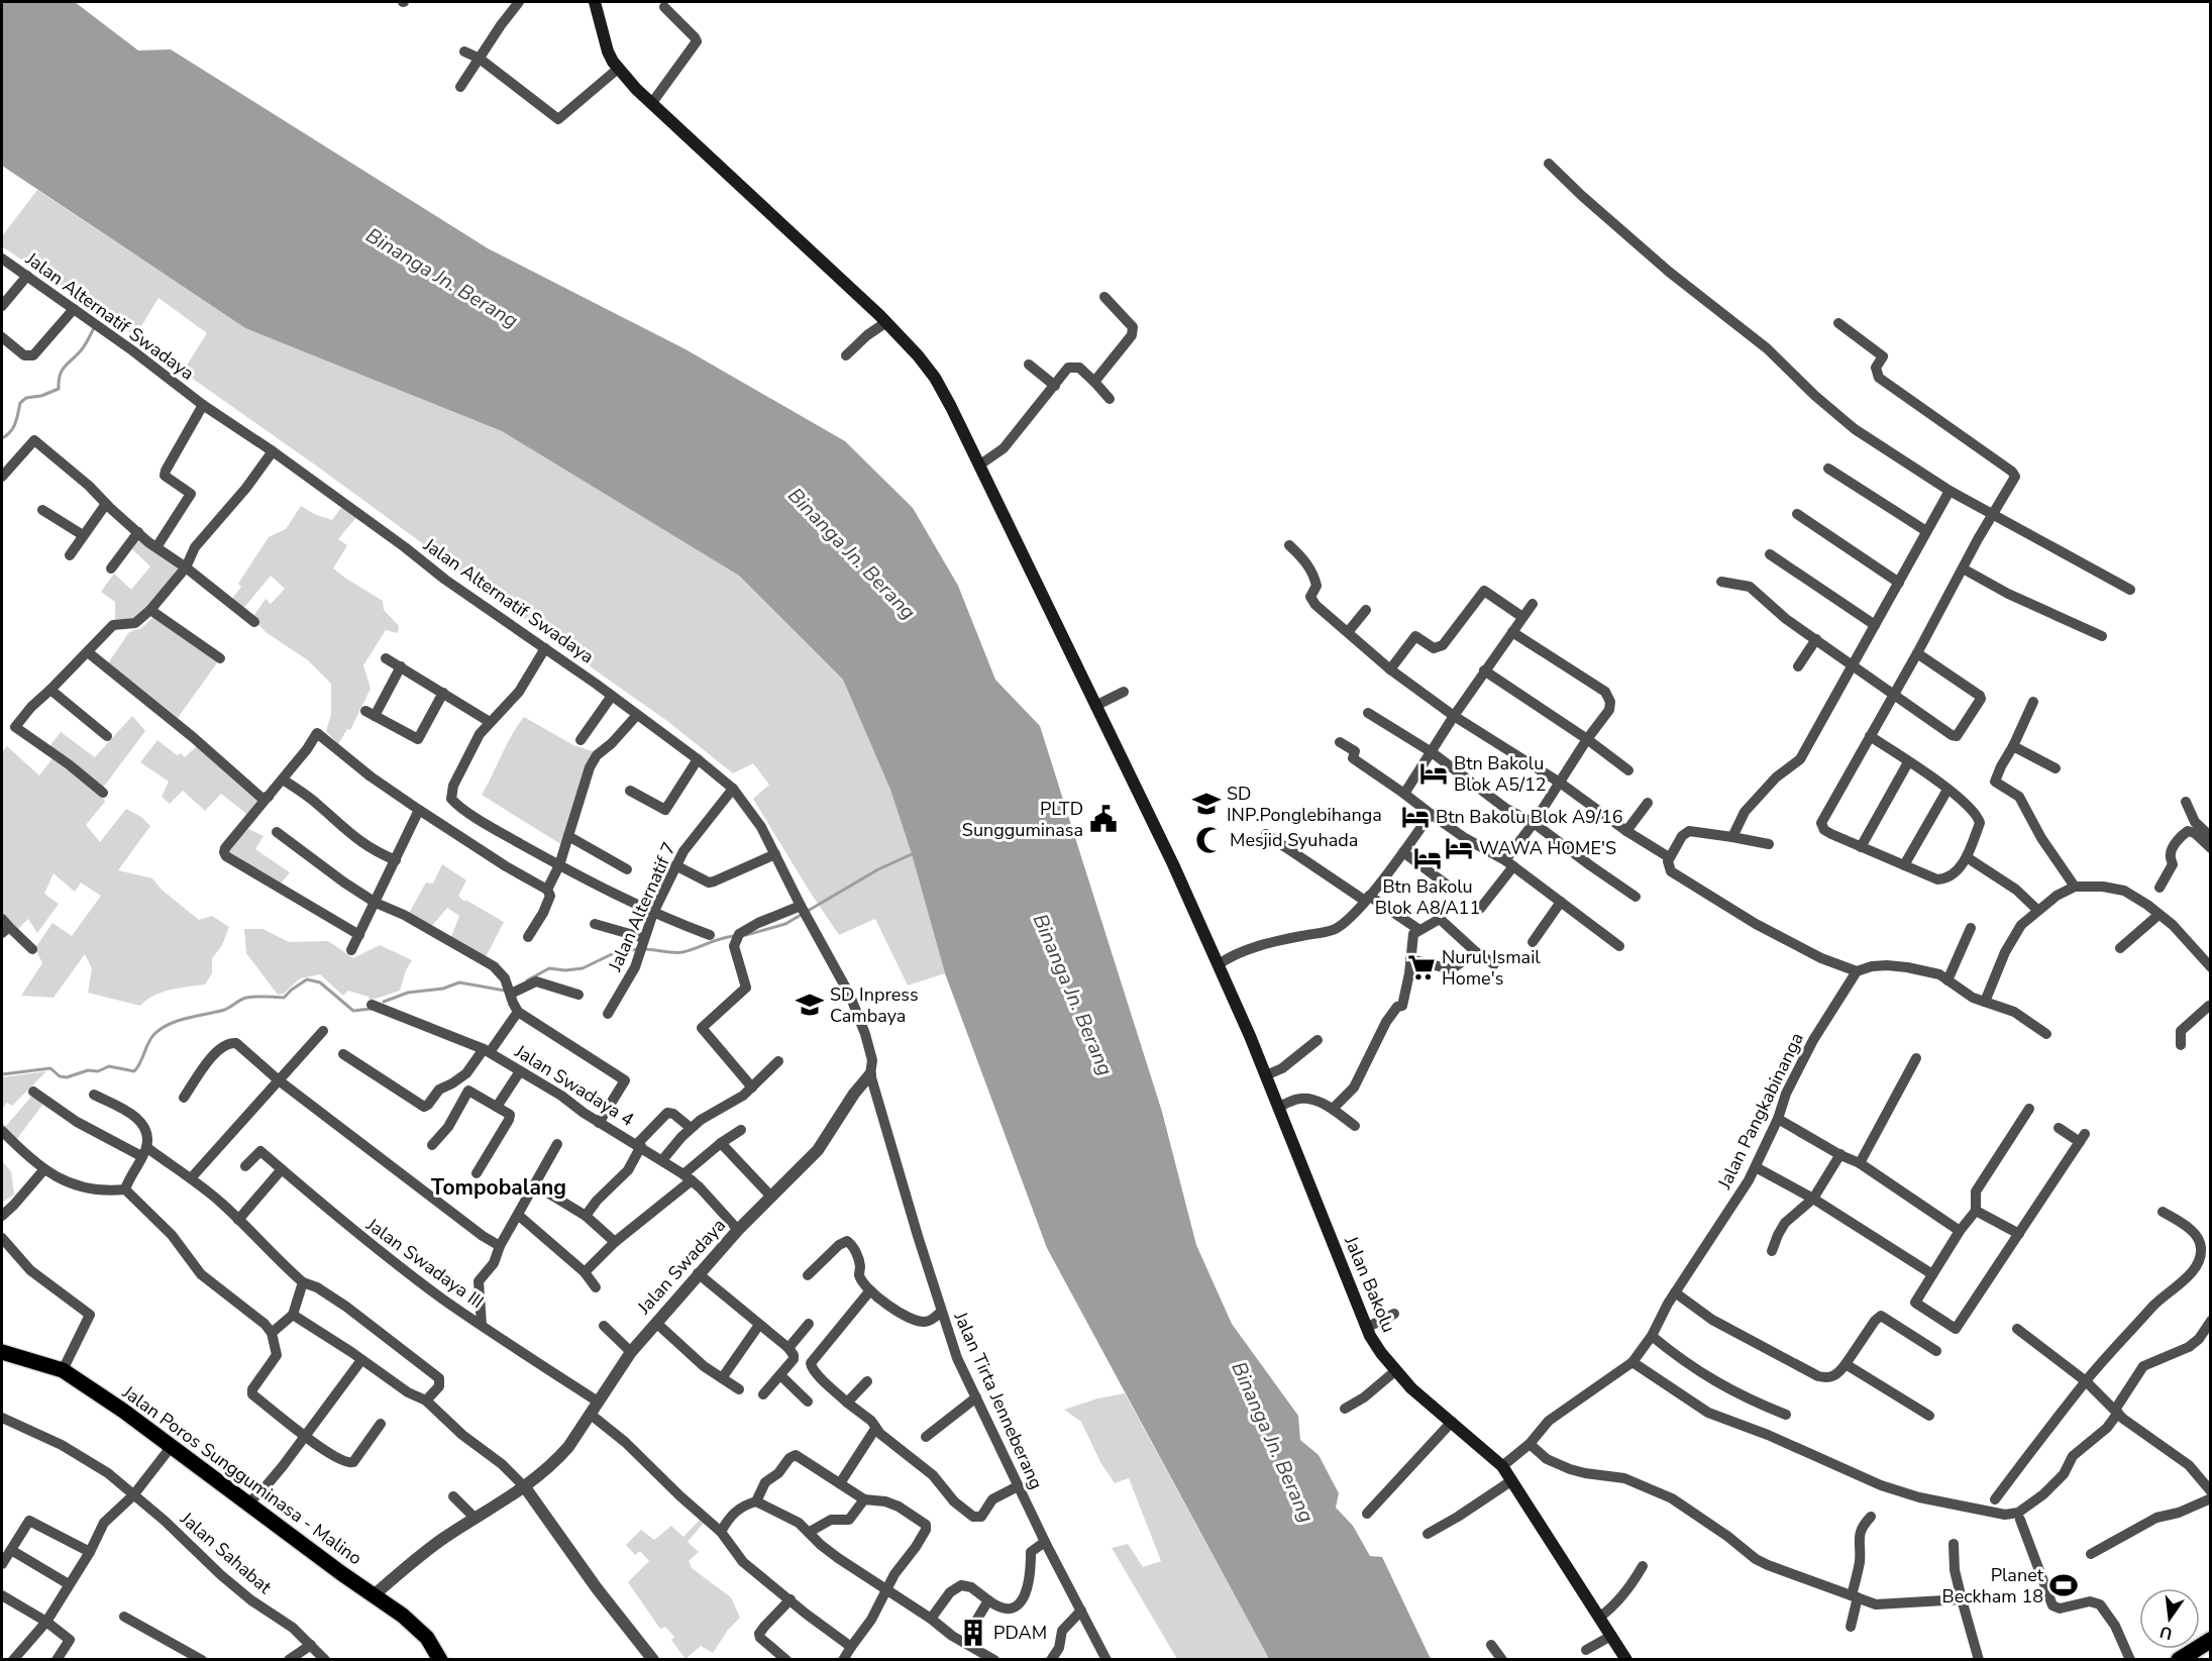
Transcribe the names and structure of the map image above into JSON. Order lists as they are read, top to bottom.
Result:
{
  "streets": {
    "main road": ["Jalan Bakolu", "Jalan Poros Sungguminasa - Malino"],
    "street": [
      "Jalan Alternatif Swadaya",
      "Jalan Alternatif 7",
      "Jalan Swadaya 4",
      "Jalan Pangkabinanga",
      "Jalan Swadaya III",
      "Jalan Swadaya",
      "Jalan Tirta Jenneberang",
      "Jalan Sahabat"
    ]
  },
  "crossings": [
    ["Jalan Alternatif Swadaya", "Jalan Alternatif 7"],
    ["Jalan Alternatif Swadaya", "Jalan Swadaya"],
    ["Jalan Alternatif Swadaya", "Jalan Tirta Jenneberang"],
    ["Jalan Swadaya 4", "Jalan Swadaya"],
    ["Jalan Pangkabinanga", "Jalan Bakolu"],
    ["Jalan Swadaya III", "Jalan Swadaya"],
    ["Jalan Swadaya", "Jalan Tirta Jenneberang"],
    ["Jalan Swadaya", "Jalan Poros Sungguminasa - Malino"]
  ],
  "districts": ["Tompobalang"],
  "water": ["Binanga Jn. Berang"],
  "places": {
    "hotel": [
      "Btn Bakolu Blok A5/12",
      "Btn Bakolu Blok A9/16",
      "WAWA HOME'S",
      "Btn Bakolu Blok A8/A11"
    ],
    "school or university": ["SD INP.Ponglebihanga", "SD Inpress Cambaya"],
    "public building": ["PLTD Sungguminasa"],
    "mosque": ["Mesjid Syuhada"],
    "supermarket": ["Nurul Ismail Home's"],
    "sports": ["Planet Beckham 18"],
    "building": ["PDAM"]
  },
  "north": "bottom"
}
